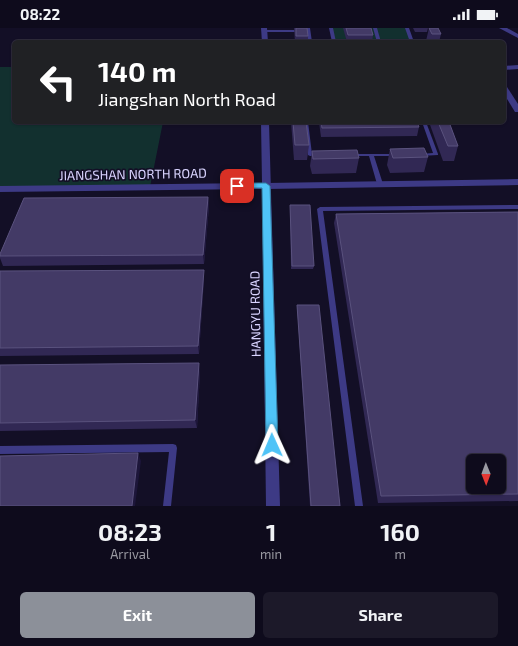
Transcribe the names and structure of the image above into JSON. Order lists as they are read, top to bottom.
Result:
{
  "streets": {
    "street": ["JIANGSHAN NORTH ROAD", "HANGYU ROAD"]
  },
  "crossings": [
    ["JIANGSHAN NORTH ROAD", "HANGYU ROAD"]
  ],
  "north": "bottom",
  "page": {
    "status": "08:22",
    "turn": ["140 m", "Jiangshan North Road"],
    "eta": [
      "08:23",
      "Arrival",
      "1",
      "min",
      "160",
      "m"
    ],
    "buttons": ["Exit", "Share"]
  }
}
